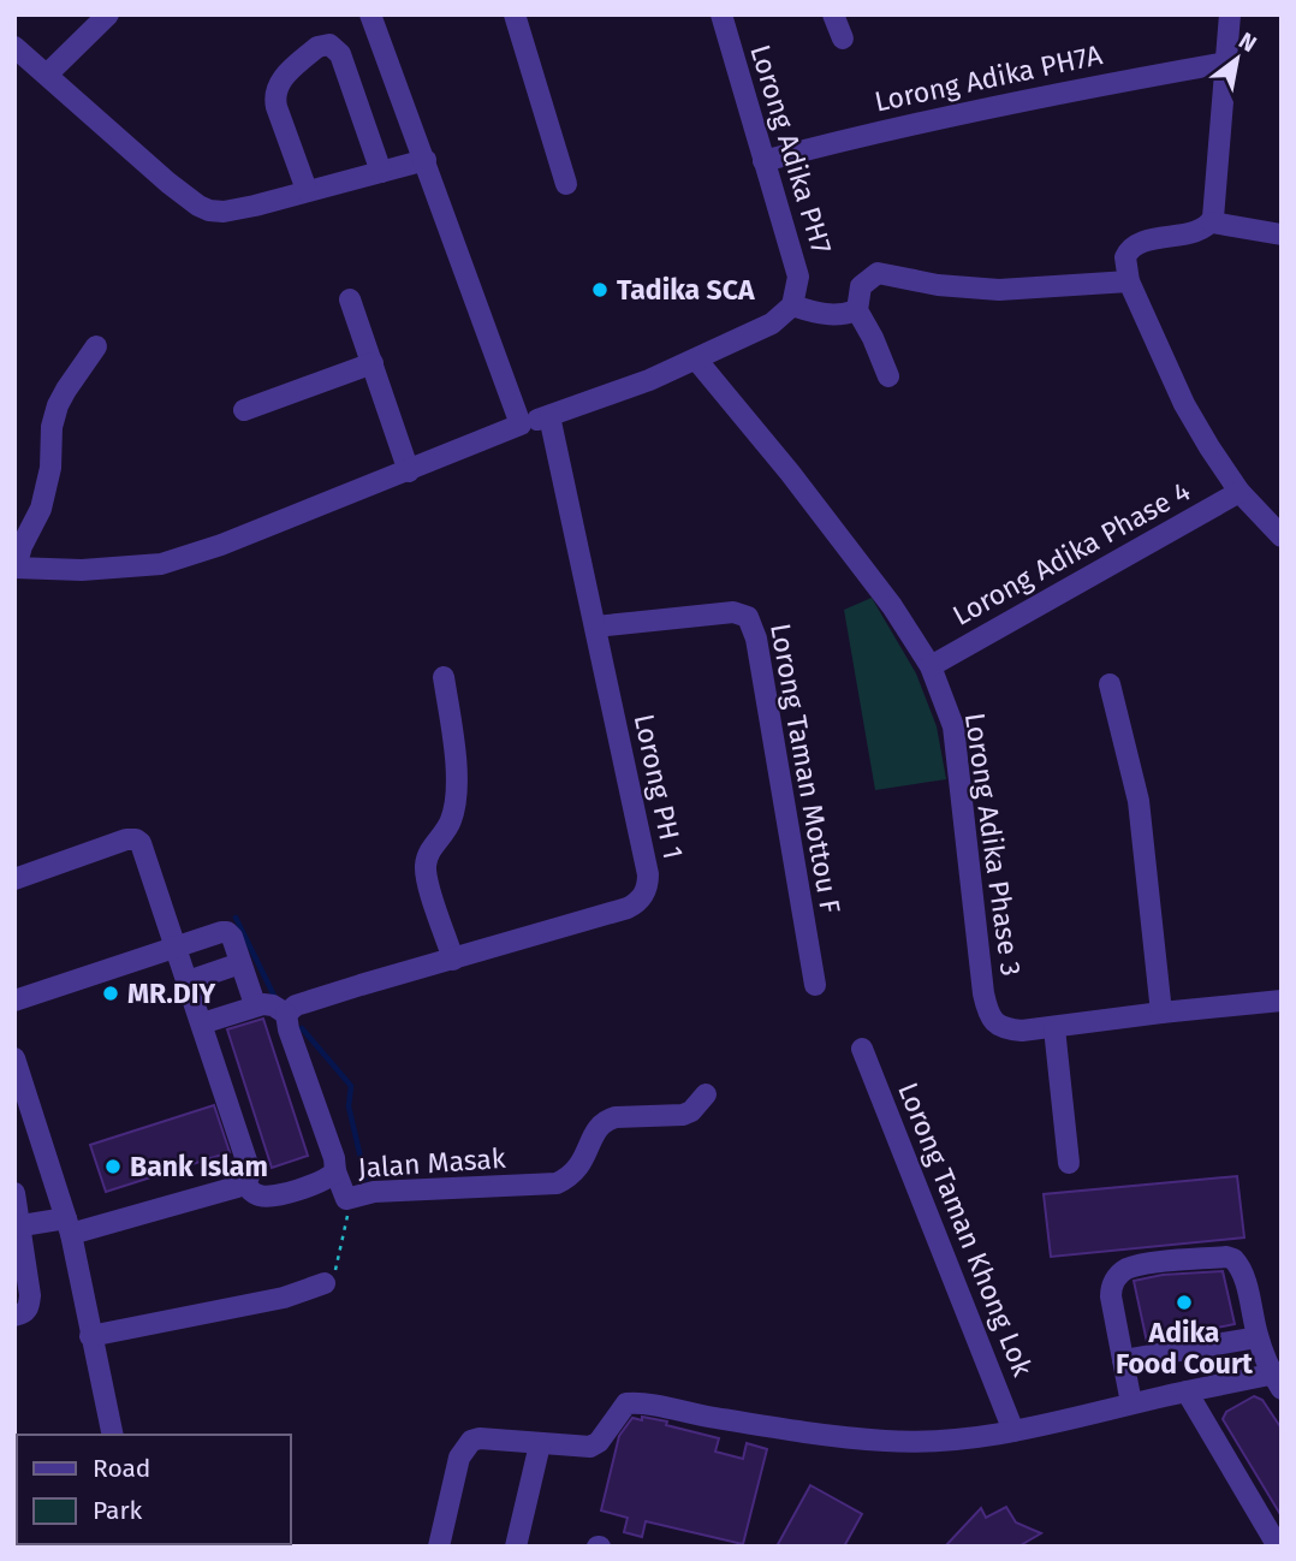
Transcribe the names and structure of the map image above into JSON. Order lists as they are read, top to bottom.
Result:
{
  "streets": {
    "street": [
      "Lorong Adika PH7A",
      "Lorong Adika PH7",
      "Lorong Adika Phase 4",
      "Lorong Taman Mottou F",
      "Lorong PH 1",
      "Lorong Adika Phase 3",
      "Jalan Masak",
      "Lorong Taman Khong Lok"
    ]
  },
  "crossings": [
    ["Lorong Adika PH7A", "Lorong Adika PH7"],
    ["Lorong Adika Phase 4", "Lorong Adika Phase 3"],
    ["Lorong Taman Mottou F", "Lorong PH 1"]
  ],
  "places": [
    "Tadika SCA",
    "MR.DIY",
    "Bank Islam",
    "Adika Food Court"
  ],
  "legend": ["Road", "Park"],
  "north": "top right"
}
